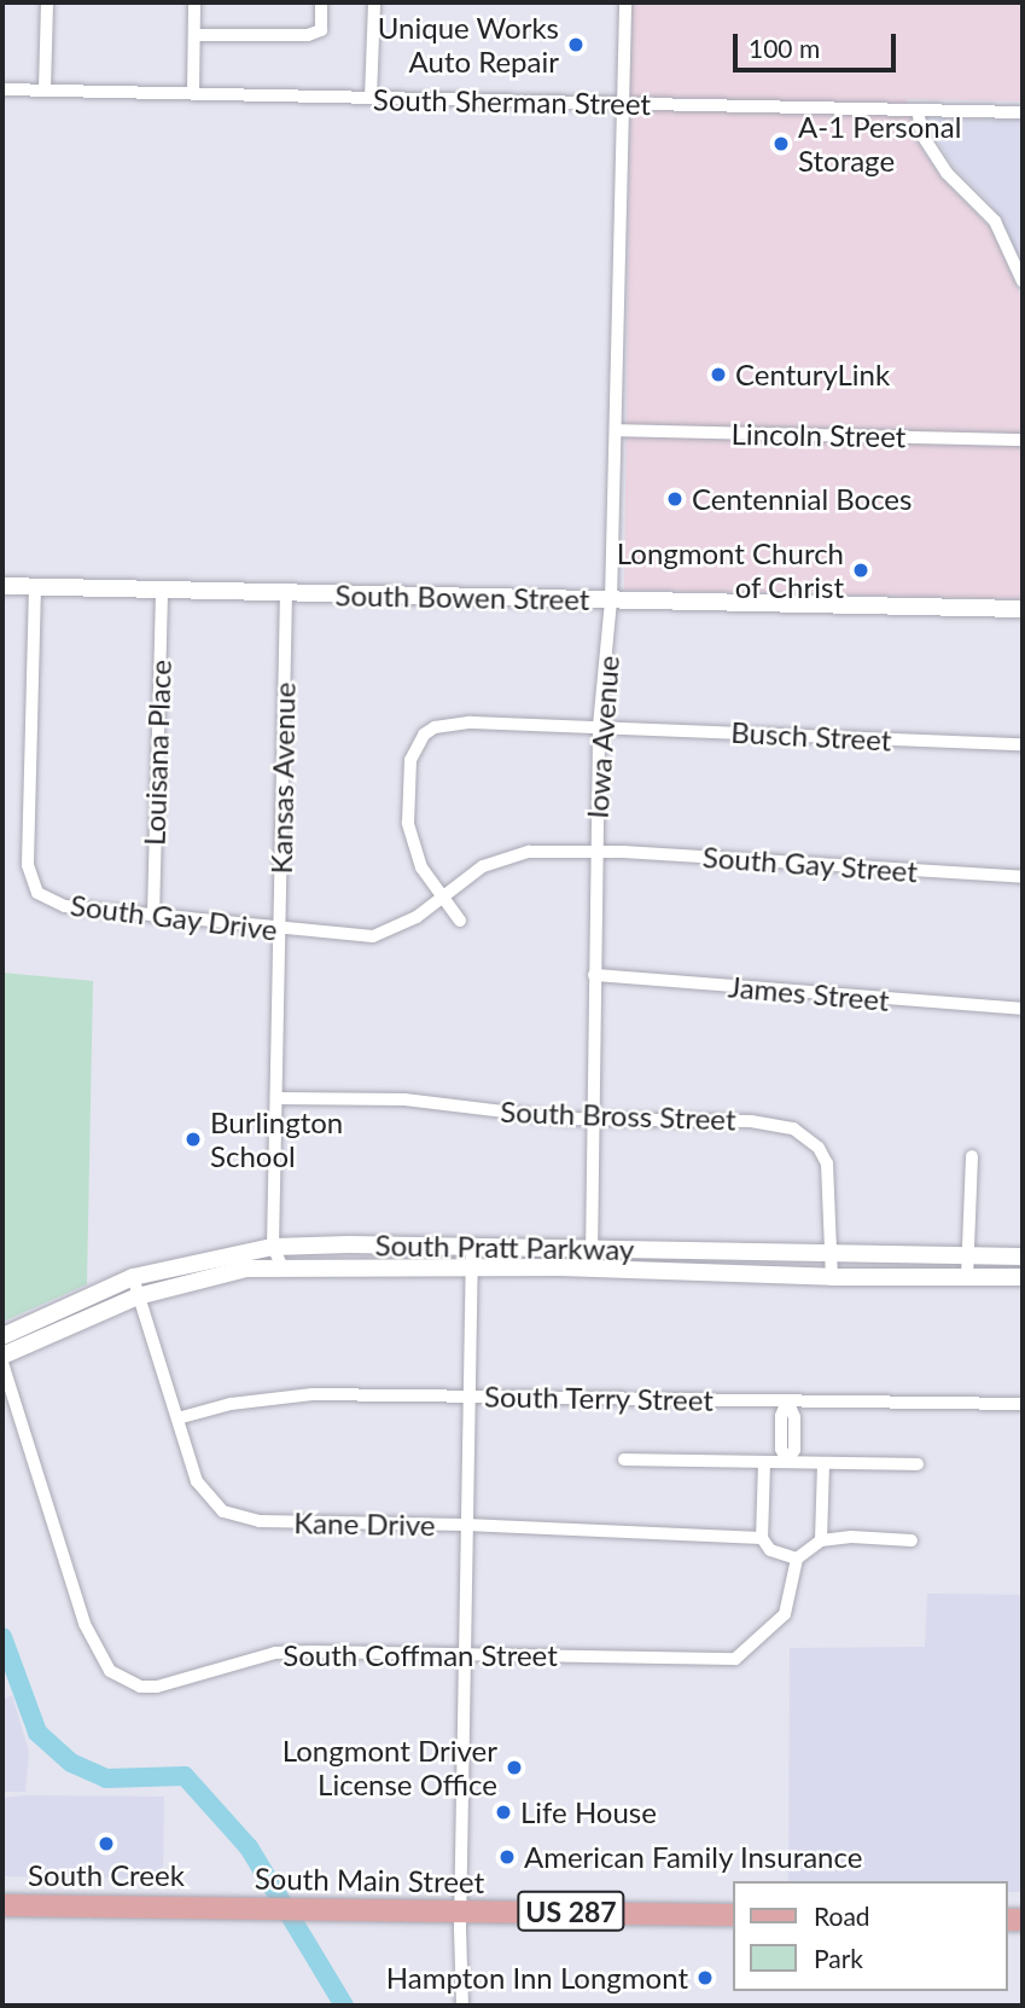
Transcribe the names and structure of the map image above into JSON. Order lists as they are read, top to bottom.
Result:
{
  "streets": {
    "main road": ["South Main Street", "US 287"],
    "street": [
      "South Sherman Street",
      "Lincoln Street",
      "South Bowen Street",
      "Busch Street",
      "Iowa Avenue",
      "Louisana Place",
      "Kansas Avenue",
      "South Gay Street",
      "South Gay Drive",
      "James Street",
      "South Bross Street",
      "South Pratt Parkway",
      "South Terry Street",
      "Kane Drive",
      "South Coffman Street"
    ]
  },
  "crossings": [
    ["South Sherman Street", "Iowa Avenue"],
    ["Lincoln Street", "Iowa Avenue"],
    ["South Bowen Street", "Iowa Avenue"],
    ["South Bowen Street", "Louisana Place"],
    ["South Bowen Street", "Kansas Avenue"],
    ["South Bowen Street", "South Gay Drive"],
    ["Busch Street", "Iowa Avenue"],
    ["Busch Street", "South Gay Drive"],
    ["Iowa Avenue", "South Gay Street"],
    ["Iowa Avenue", "South Gay Drive"],
    ["Iowa Avenue", "James Street"],
    ["Iowa Avenue", "South Bross Street"],
    ["Iowa Avenue", "South Pratt Parkway"],
    ["Louisana Place", "South Gay Drive"],
    ["Kansas Avenue", "South Gay Drive"],
    ["Kansas Avenue", "South Bross Street"],
    ["Kansas Avenue", "South Pratt Parkway"],
    ["South Gay Street", "South Gay Drive"],
    ["South Bross Street", "South Pratt Parkway"],
    ["South Pratt Parkway", "Kane Drive"],
    ["South Terry Street", "Kane Drive"],
    ["Kane Drive", "South Coffman Street"]
  ],
  "places": [
    "Unique Works Auto Repair",
    "A-1 Personal Storage",
    "CenturyLink",
    "Centennial Boces",
    "Longmont Church of Christ",
    "Burlington School",
    "Longmont Driver License Office",
    "Life House",
    "South Creek",
    "American Family Insurance",
    "Hampton Inn Longmont"
  ],
  "legend": ["Road", "Park"],
  "scale_bar": "100 m"
}
